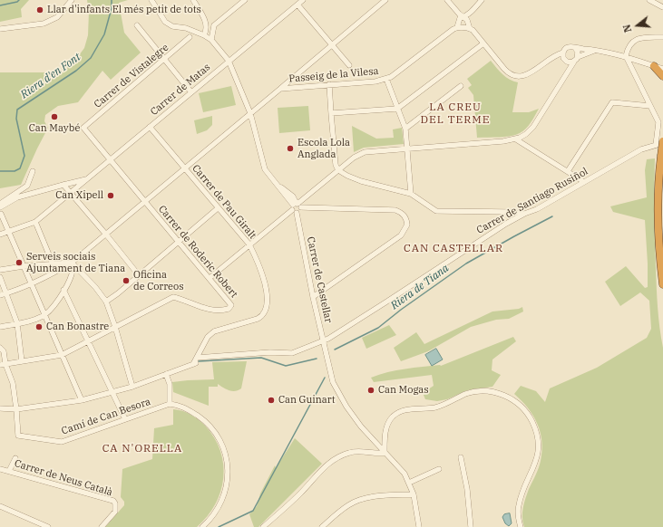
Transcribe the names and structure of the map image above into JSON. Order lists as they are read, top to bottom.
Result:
{
  "streets": {
    "street": [
      "Passeig de la Vilesa",
      "Carrer de Vistalegre",
      "Carrer de Matas",
      "Carrer de Santiago Rusiñol",
      "Carrer de Pau Giralt",
      "Carrer de Roderic Robert",
      "Carrer de Castellar",
      "Camí de Can Besora",
      "Carrer de Neus Català"
    ]
  },
  "crossings": [
    ["Passeig de la Vilesa", "Carrer de Pau Giralt"],
    ["Passeig de la Vilesa", "Carrer de Roderic Robert"],
    ["Passeig de la Vilesa", "Carrer de Castellar"],
    ["Carrer de Vistalegre", "Carrer de Roderic Robert"],
    ["Carrer de Matas", "Carrer de Pau Giralt"],
    ["Carrer de Matas", "Carrer de Roderic Robert"],
    ["Carrer de Matas", "Carrer de Castellar"],
    ["Carrer de Santiago Rusiñol", "Carrer de Pau Giralt"],
    ["Carrer de Santiago Rusiñol", "Carrer de Castellar"],
    ["Carrer de Santiago Rusiñol", "Camí de Can Besora"]
  ],
  "districts": ["LA CREU DEL TERME", "CAN CASTELLAR", "CA N'ORELLA"],
  "water": ["Riera d'en Font", "Riera de Tiana"],
  "places": [
    "Llar d'infants El més petit de tots",
    "Can Maybé",
    "Escola Lola Anglada",
    "Can Xipell",
    "Serveis sociais Ajuntament de Tiana",
    "Oficina de Correos",
    "Can Bonastre",
    "Can Mogas",
    "Can Guinart"
  ],
  "north": "left"
}
